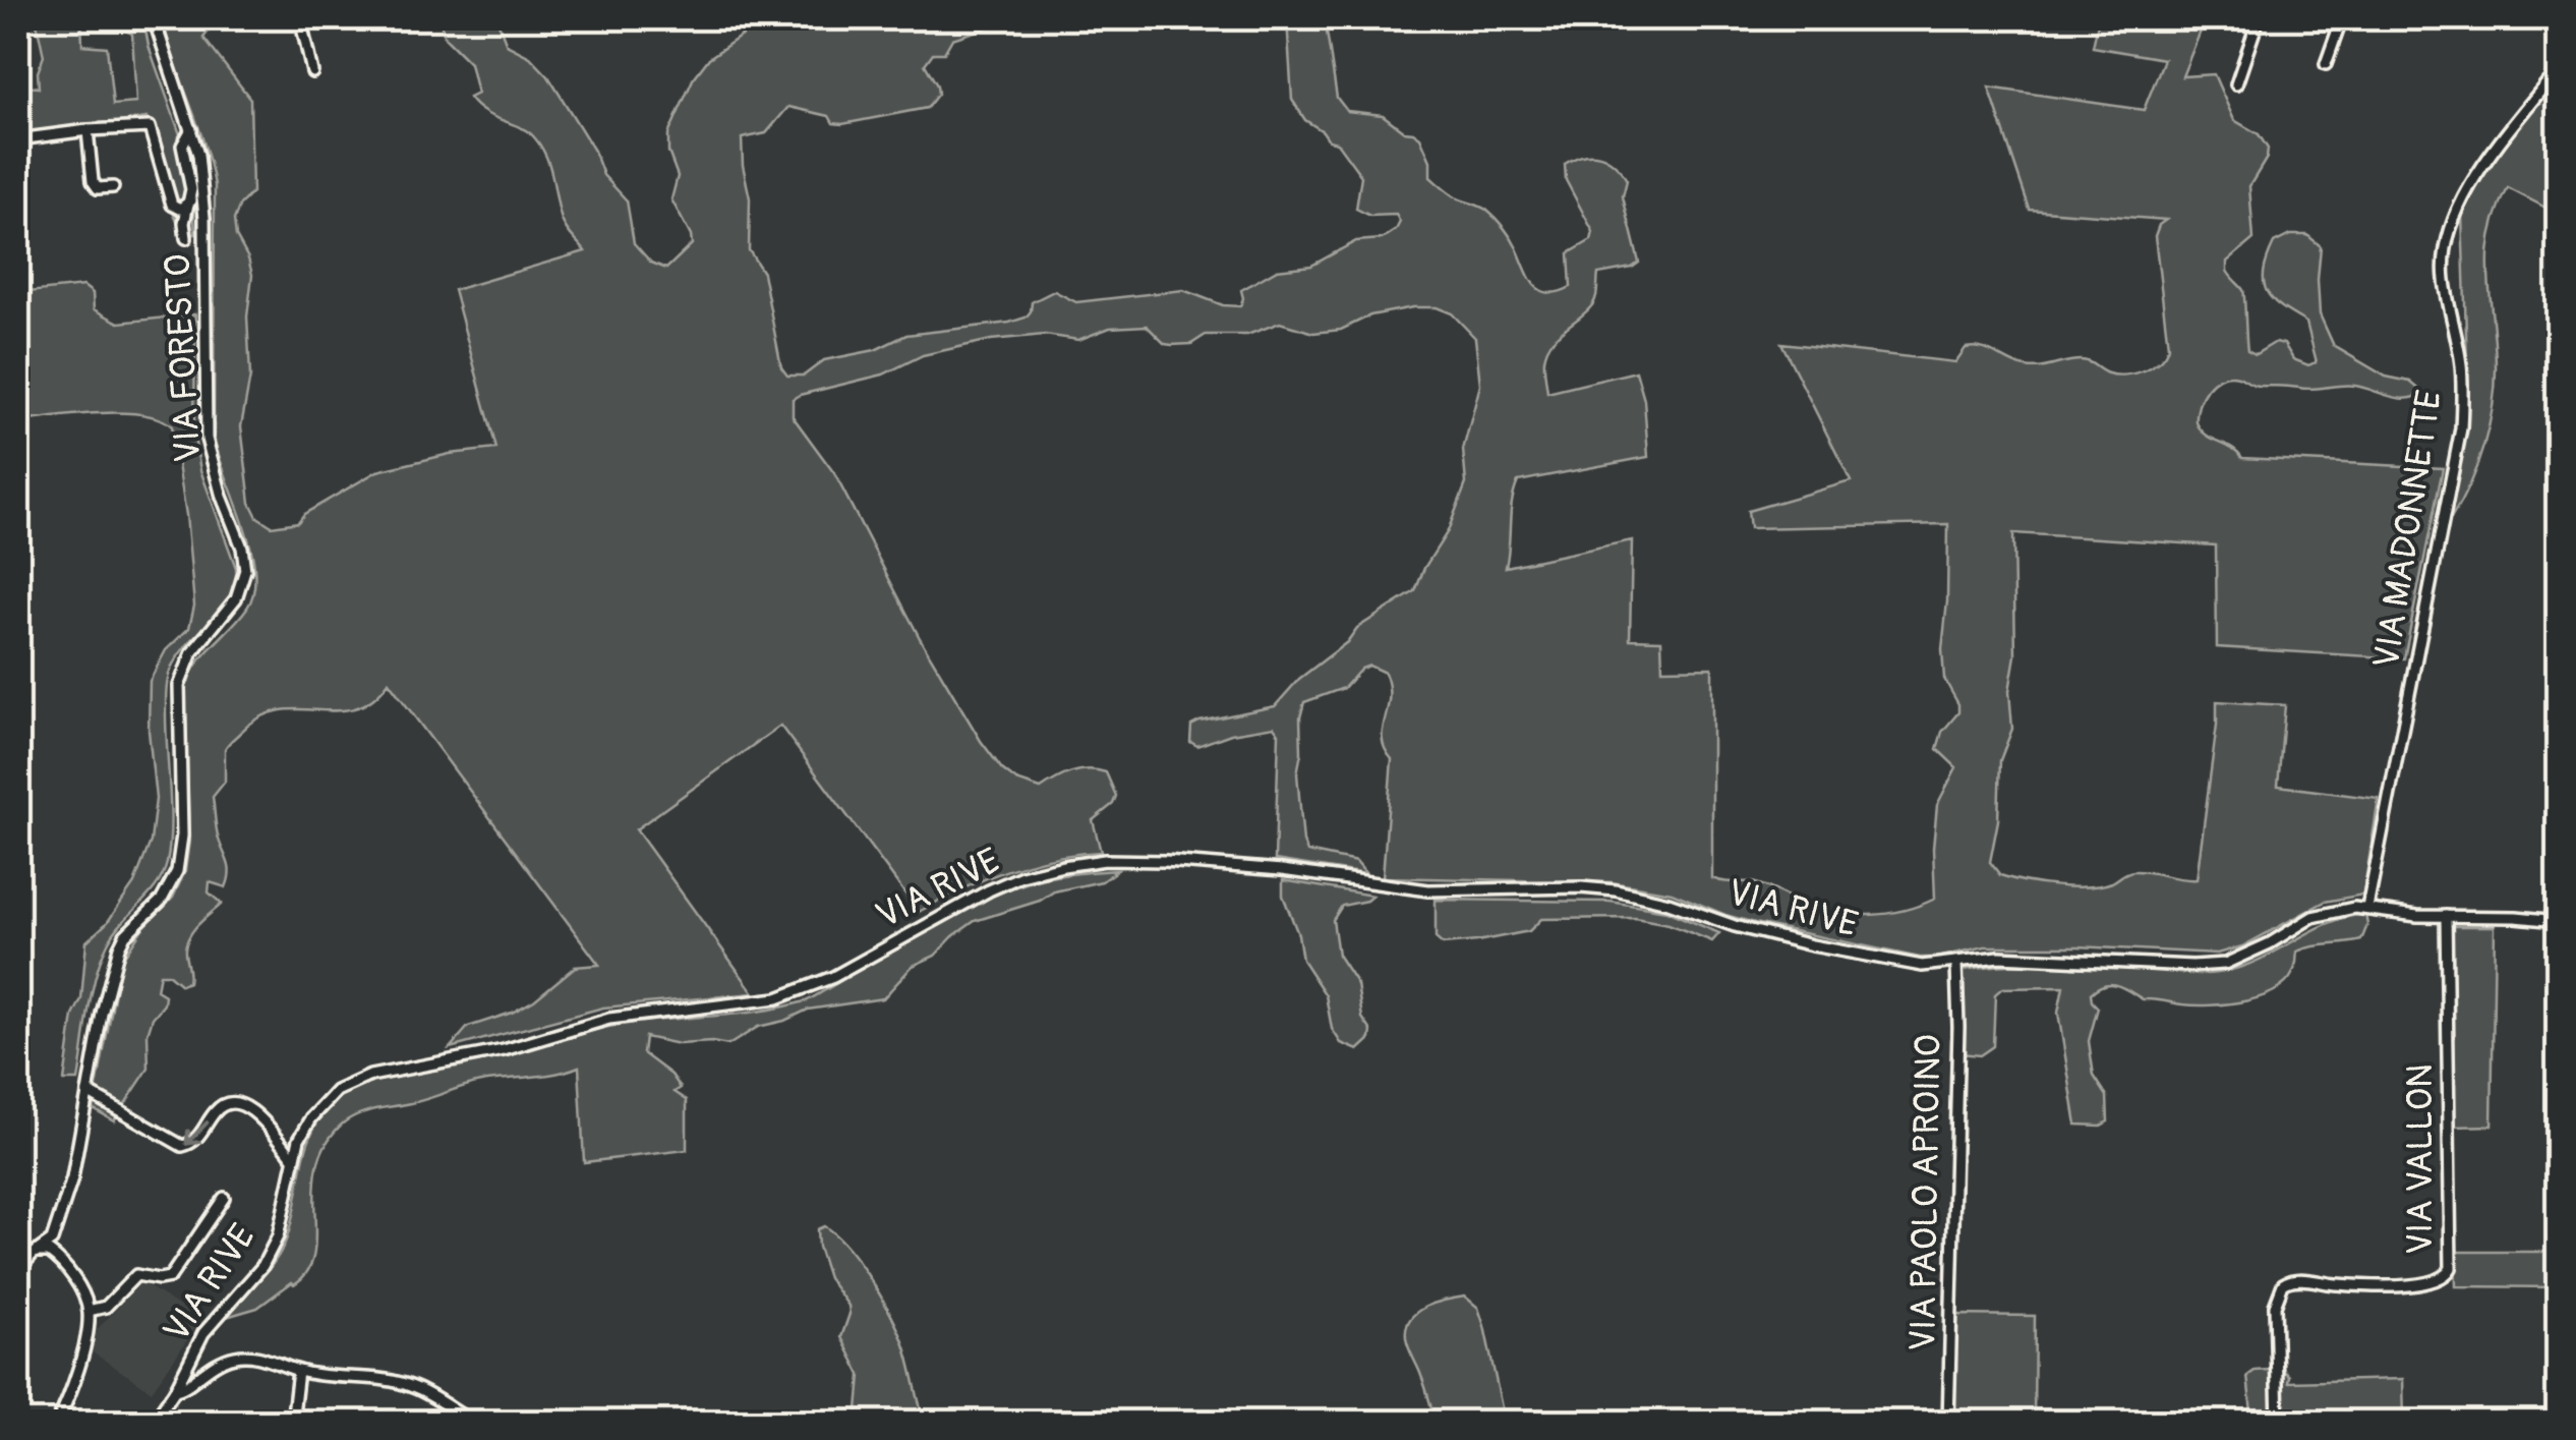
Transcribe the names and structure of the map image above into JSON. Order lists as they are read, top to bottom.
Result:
{
  "streets": {
    "street": [
      "VIA FORESTO",
      "VIA MADONNETTE",
      "VIA RIVE",
      "VIA VALLON",
      "VIA PAOLO APROINO"
    ]
  },
  "crossings": [
    ["VIA MADONNETTE", "VIA RIVE"],
    ["VIA RIVE", "VIA VALLON"],
    ["VIA RIVE", "VIA PAOLO APROINO"]
  ]
}
